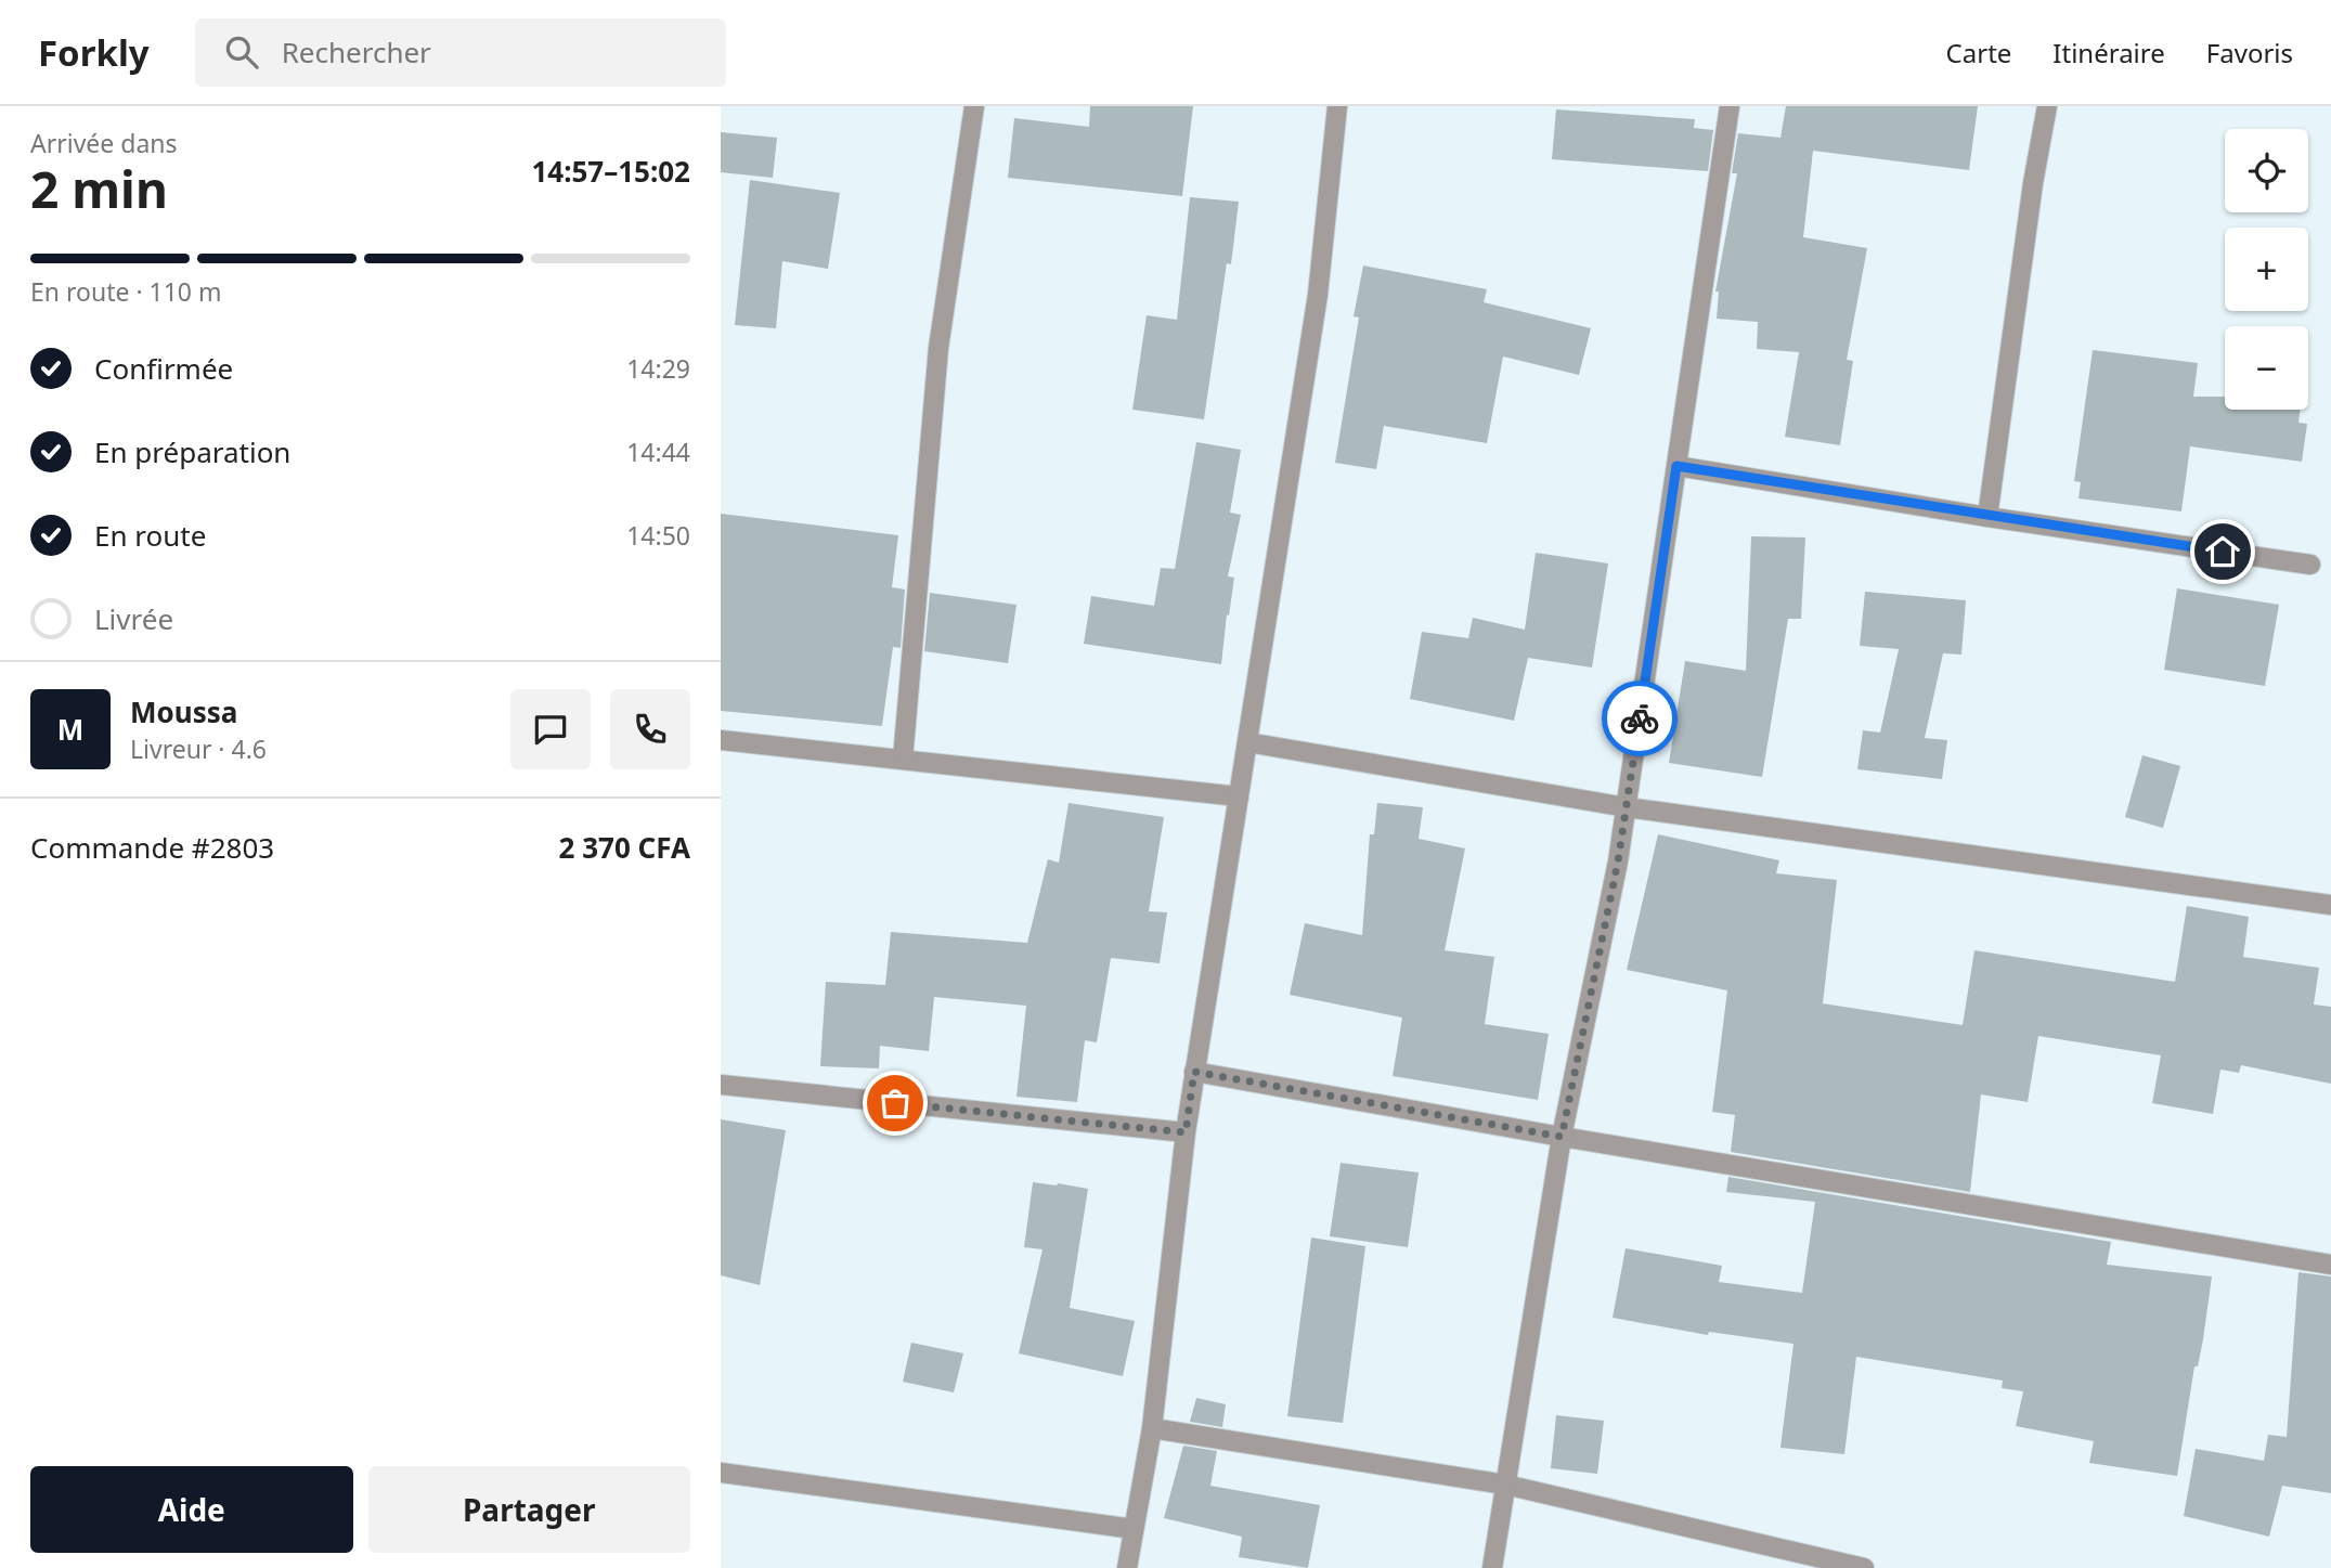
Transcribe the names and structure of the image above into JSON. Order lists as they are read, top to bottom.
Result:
{
  "page": {
    "header": "Forkly",
    "search": "Rechercher",
    "nav": ["Carte", "Itinéraire", "Favoris"],
    "heading": ["2 min", "Arrivée dans", "14:57–15:02"],
    "panel": [
      "Moussa",
      "Livreur · 4.6",
      "Commande #2803",
      "2 370 CFA"
    ],
    "map_buttons": ["+", "−"],
    "bar": "En route · 110 m",
    "list": [
      ["Confirmée", "14:29"],
      ["En préparation", "14:44"],
      ["En route", "14:50"],
      "Livrée"
    ],
    "round": "M",
    "buttons": ["Aide", "Partager"]
  }
}
